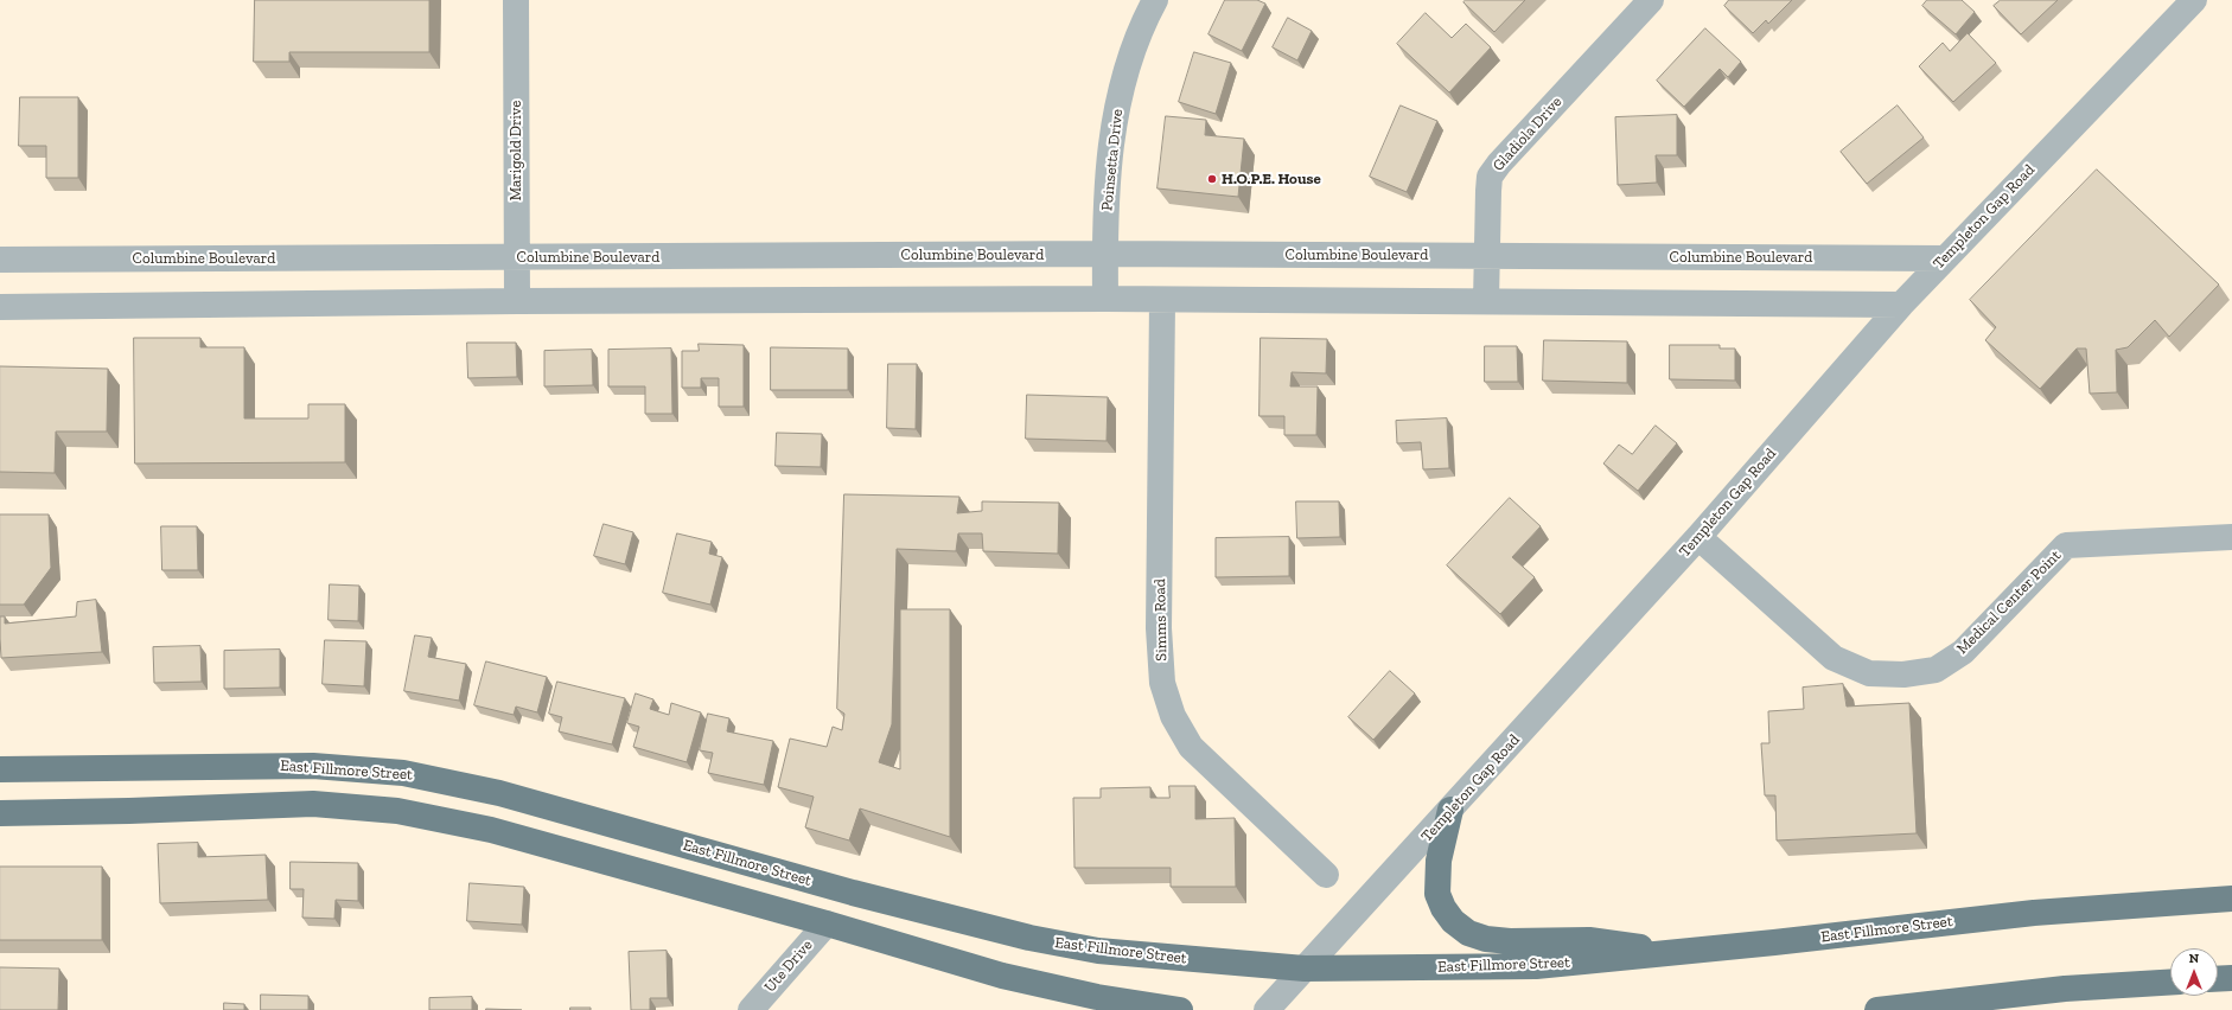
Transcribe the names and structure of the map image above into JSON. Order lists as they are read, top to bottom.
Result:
{
  "streets": {
    "main road": ["East Fillmore Street"],
    "street": [
      "Gladiola Drive",
      "Marigold Drive",
      "Poinsetta Drive",
      "Templeton Gap Road",
      "Columbine Boulevard",
      "Medical Center Point",
      "Simms Road",
      "Ute Drive"
    ]
  },
  "crossings": [
    ["Gladiola Drive", "Columbine Boulevard"],
    ["Marigold Drive", "Columbine Boulevard"],
    ["Poinsetta Drive", "Columbine Boulevard"],
    ["Templeton Gap Road", "Columbine Boulevard"],
    ["Templeton Gap Road", "Medical Center Point"],
    ["Templeton Gap Road", "East Fillmore Street"]
  ],
  "places": ["H.O.P.E. House"],
  "north": "top"
}
